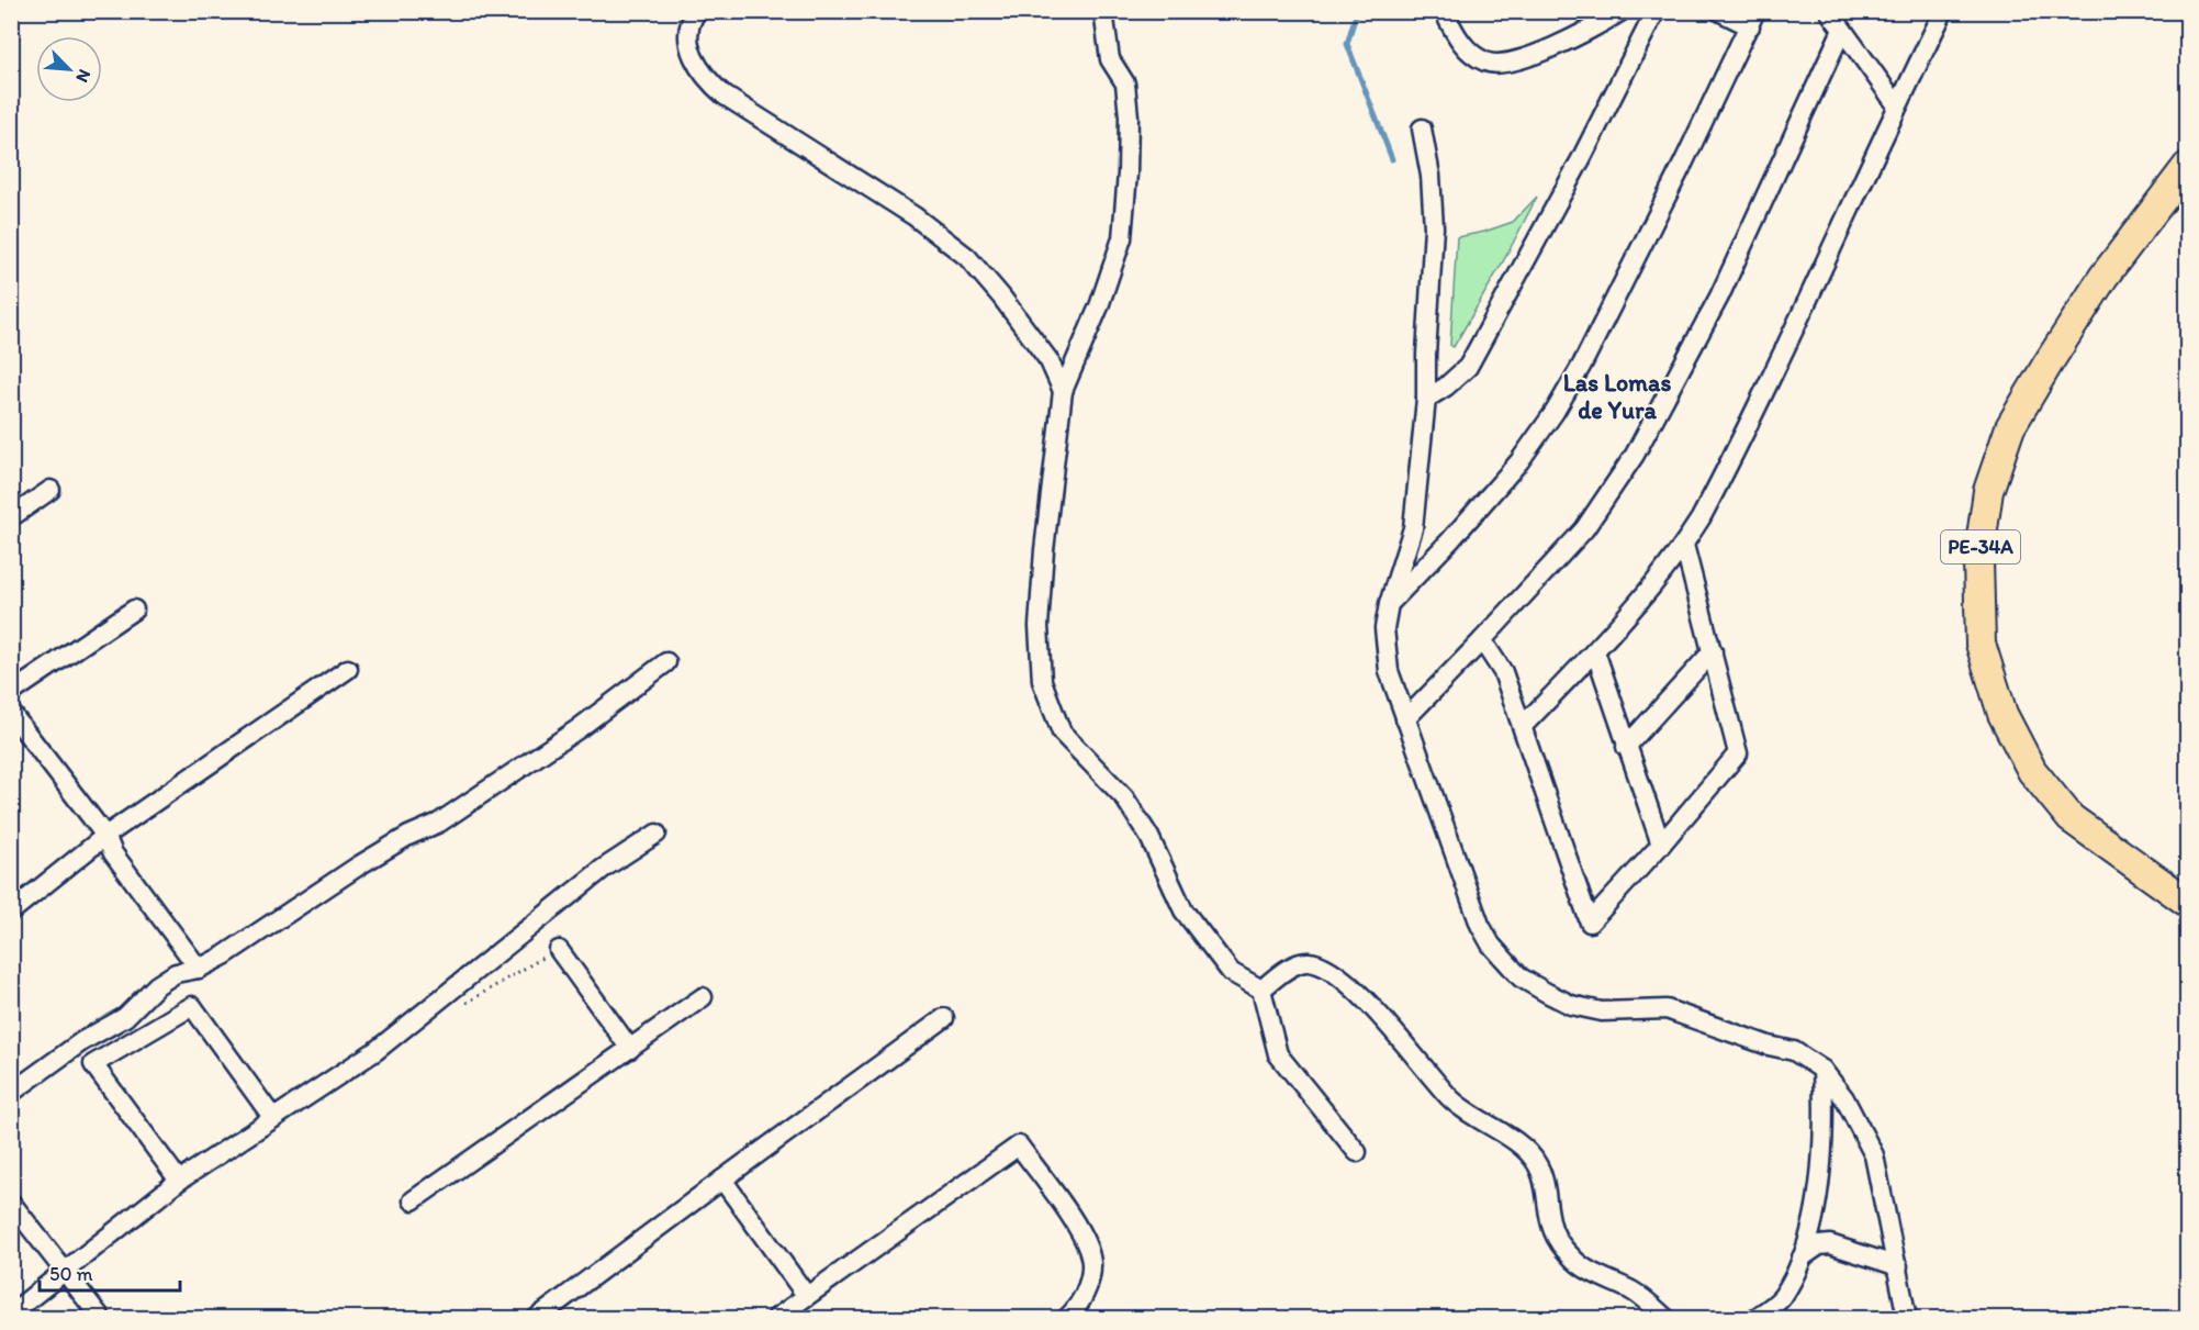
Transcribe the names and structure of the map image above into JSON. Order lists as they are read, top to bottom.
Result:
{
  "streets": {
    "highway": ["PE-34A"]
  },
  "districts": ["Las Lomas de Yura"],
  "scale_bar": "50 m",
  "north": "bottom right"
}
